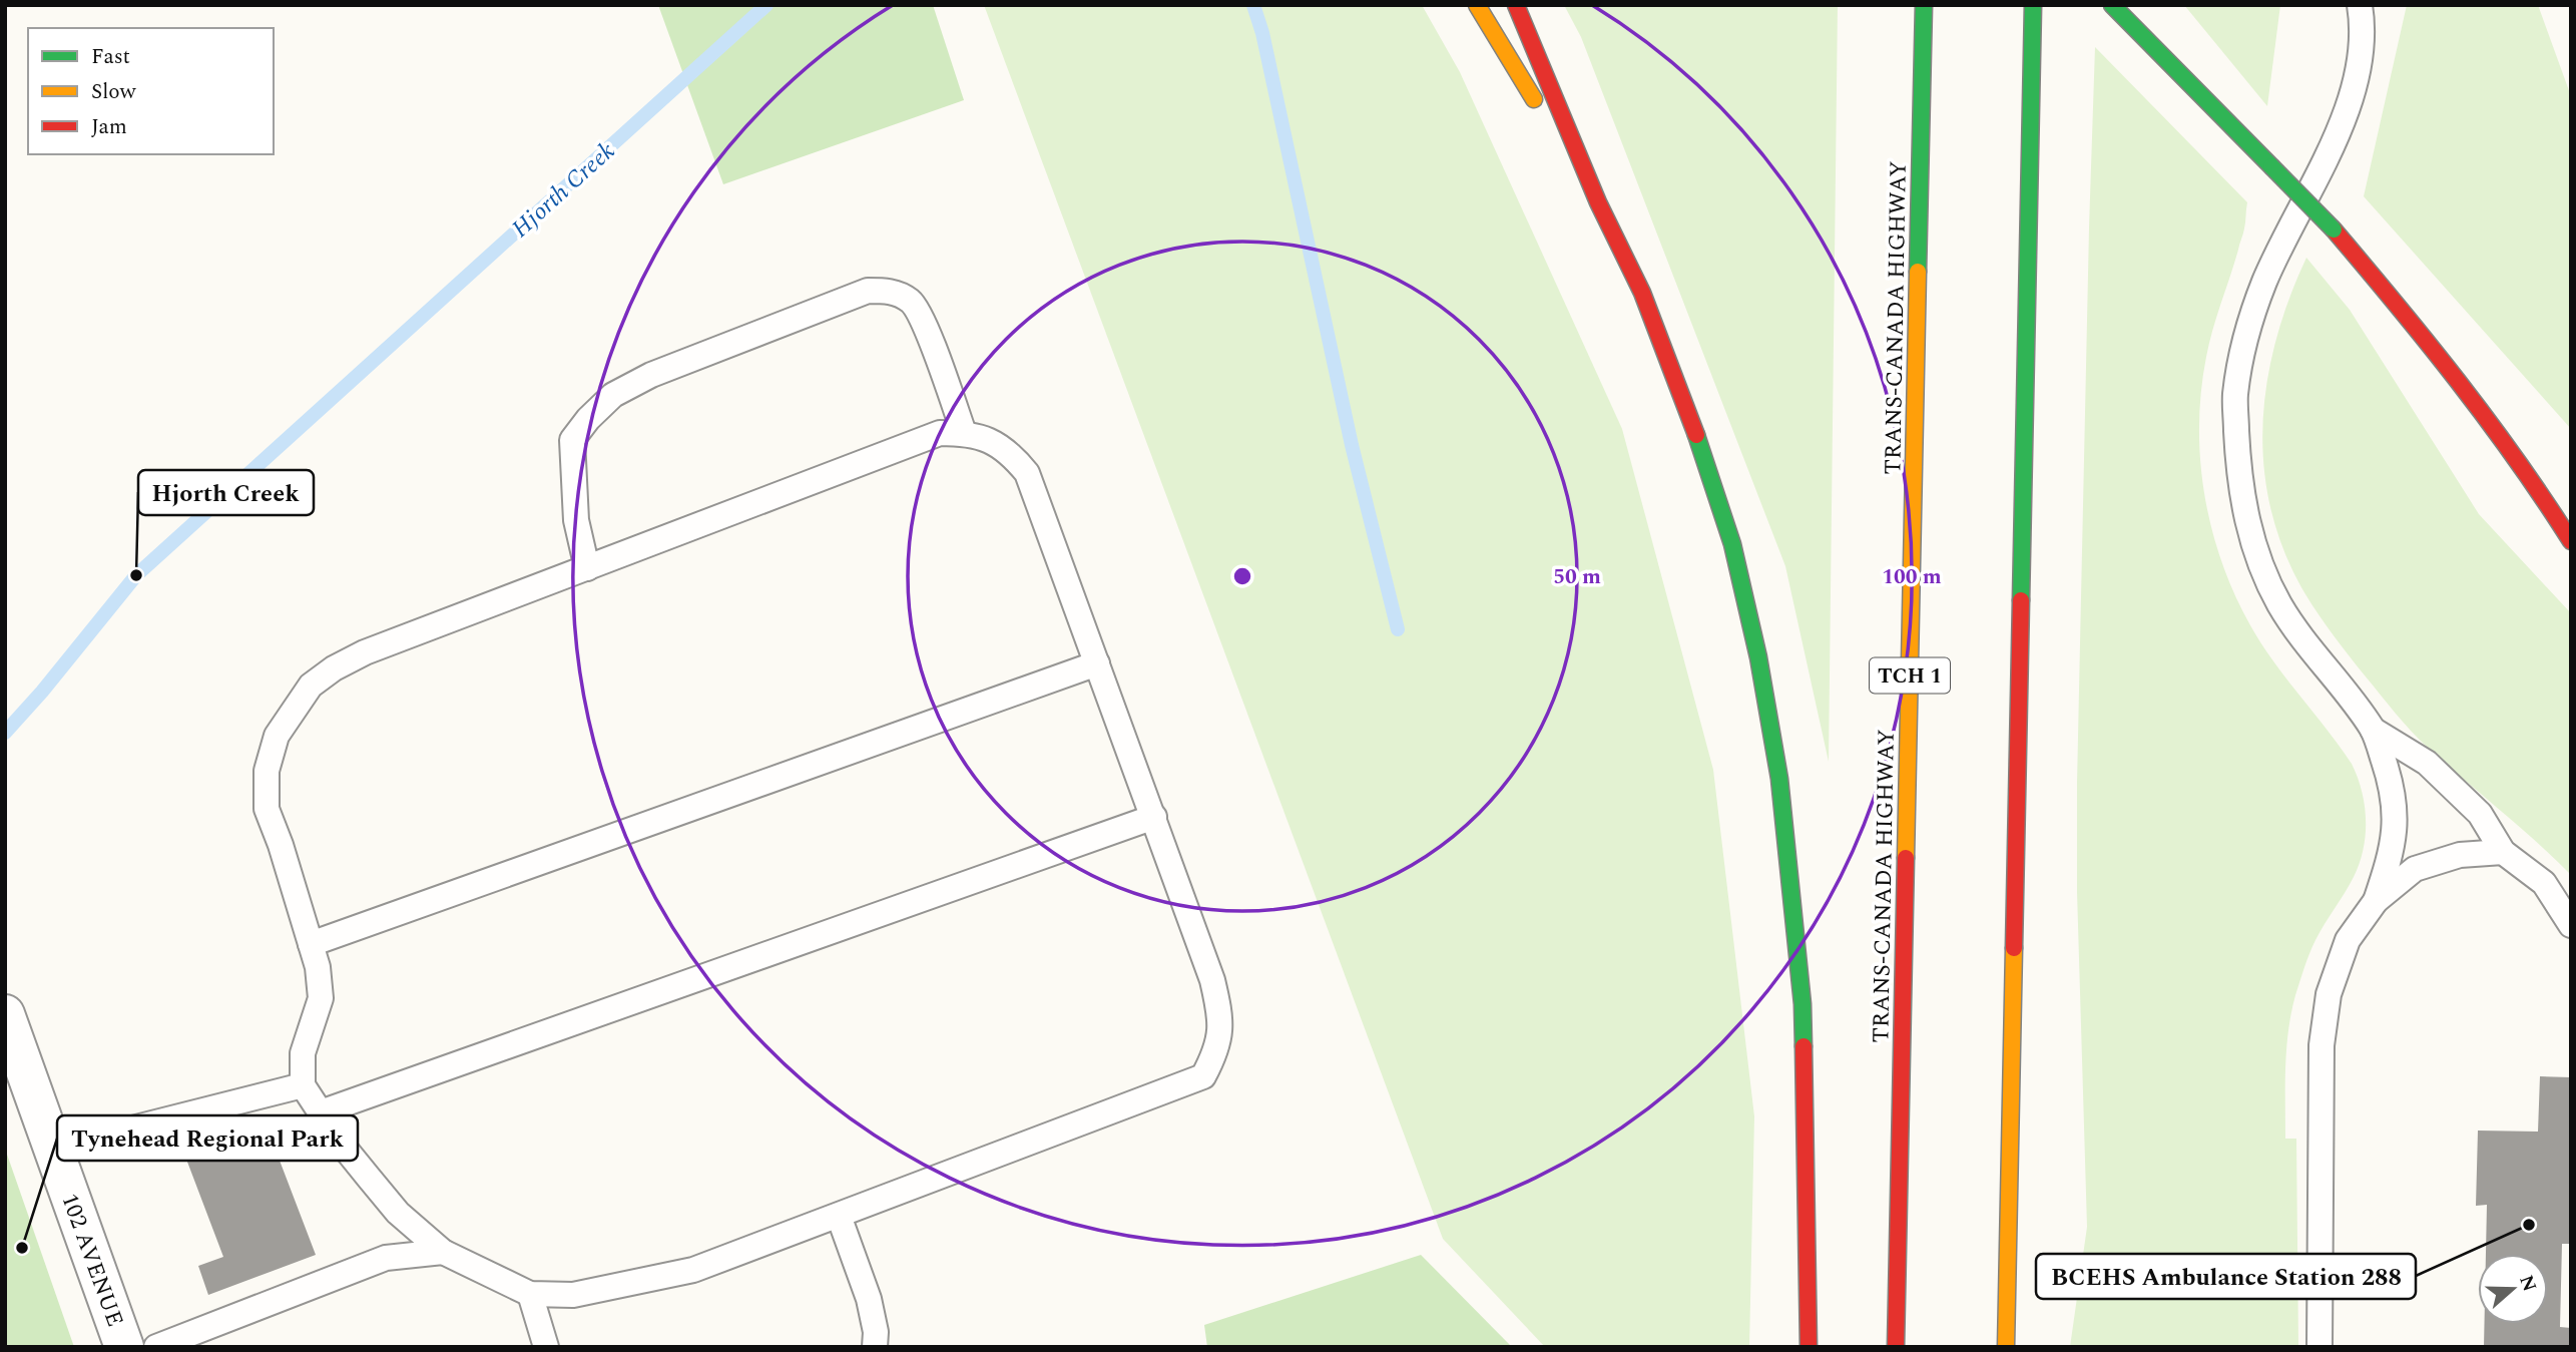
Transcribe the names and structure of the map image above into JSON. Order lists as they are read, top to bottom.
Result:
{
  "streets": {
    "highway": ["TRANS-CANADA HIGHWAY", "TCH 1"],
    "street": ["102 AVENUE"]
  },
  "water": ["Hjorth Creek"],
  "places": ["Hjorth Creek", "BCEHS Ambulance Station 288", "Tynehead Regional Park"],
  "legend": ["Fast", "Slow", "Jam"],
  "north": "right",
  "rings": ["50 m", "100 m"]
}
